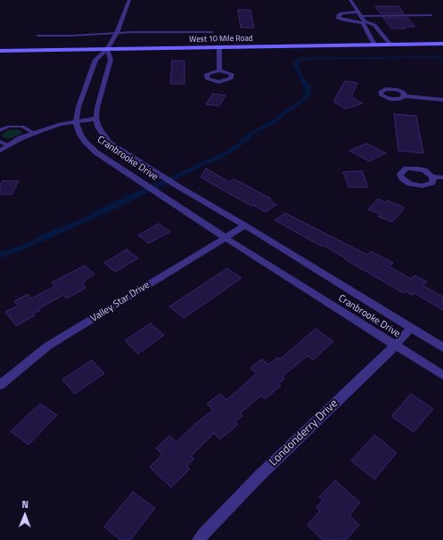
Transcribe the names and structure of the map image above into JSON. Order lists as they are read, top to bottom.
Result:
{
  "streets": {
    "main road": ["West 10 Mile Road"],
    "street": ["Cranbrooke Drive", "Valley Star Drive", "Londonderry Drive"]
  },
  "crossings": [
    ["Cranbrooke Drive", "Valley Star Drive"],
    ["Cranbrooke Drive", "Londonderry Drive"]
  ],
  "north": "top"
}
